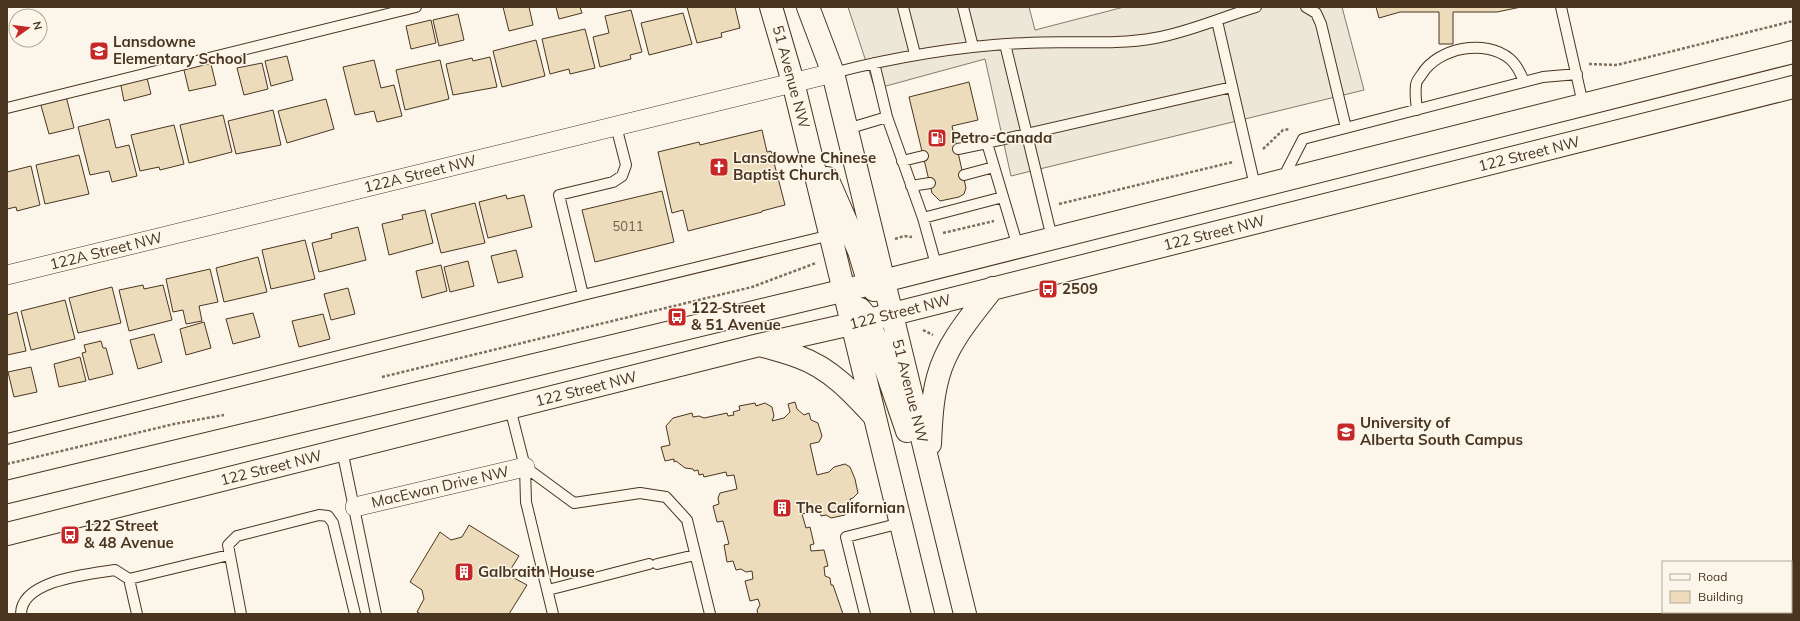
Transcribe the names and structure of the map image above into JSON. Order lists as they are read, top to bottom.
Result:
{
  "streets": {
    "main road": ["51 Avenue NW", "122 Street NW"],
    "street": ["122A Street NW", "MacEwan Drive NW"]
  },
  "crossings": [
    ["51 Avenue NW", "122 Street NW"],
    ["51 Avenue NW", "122A Street NW"]
  ],
  "places": {
    "school or university": ["Lansdowne Elementary School", "University of Alberta South Campus"],
    "fuel station": ["Petro-Canada"],
    "church": ["Lansdowne Chinese Baptist Church"],
    "bus stop": ["2509", "122 Street & 51 Avenue", "122 Street & 48 Avenue"],
    "building": ["The Californian", "Galbraith House"]
  },
  "house_numbers": ["5011"],
  "legend": ["Road", "Building"],
  "north": "right"
}
